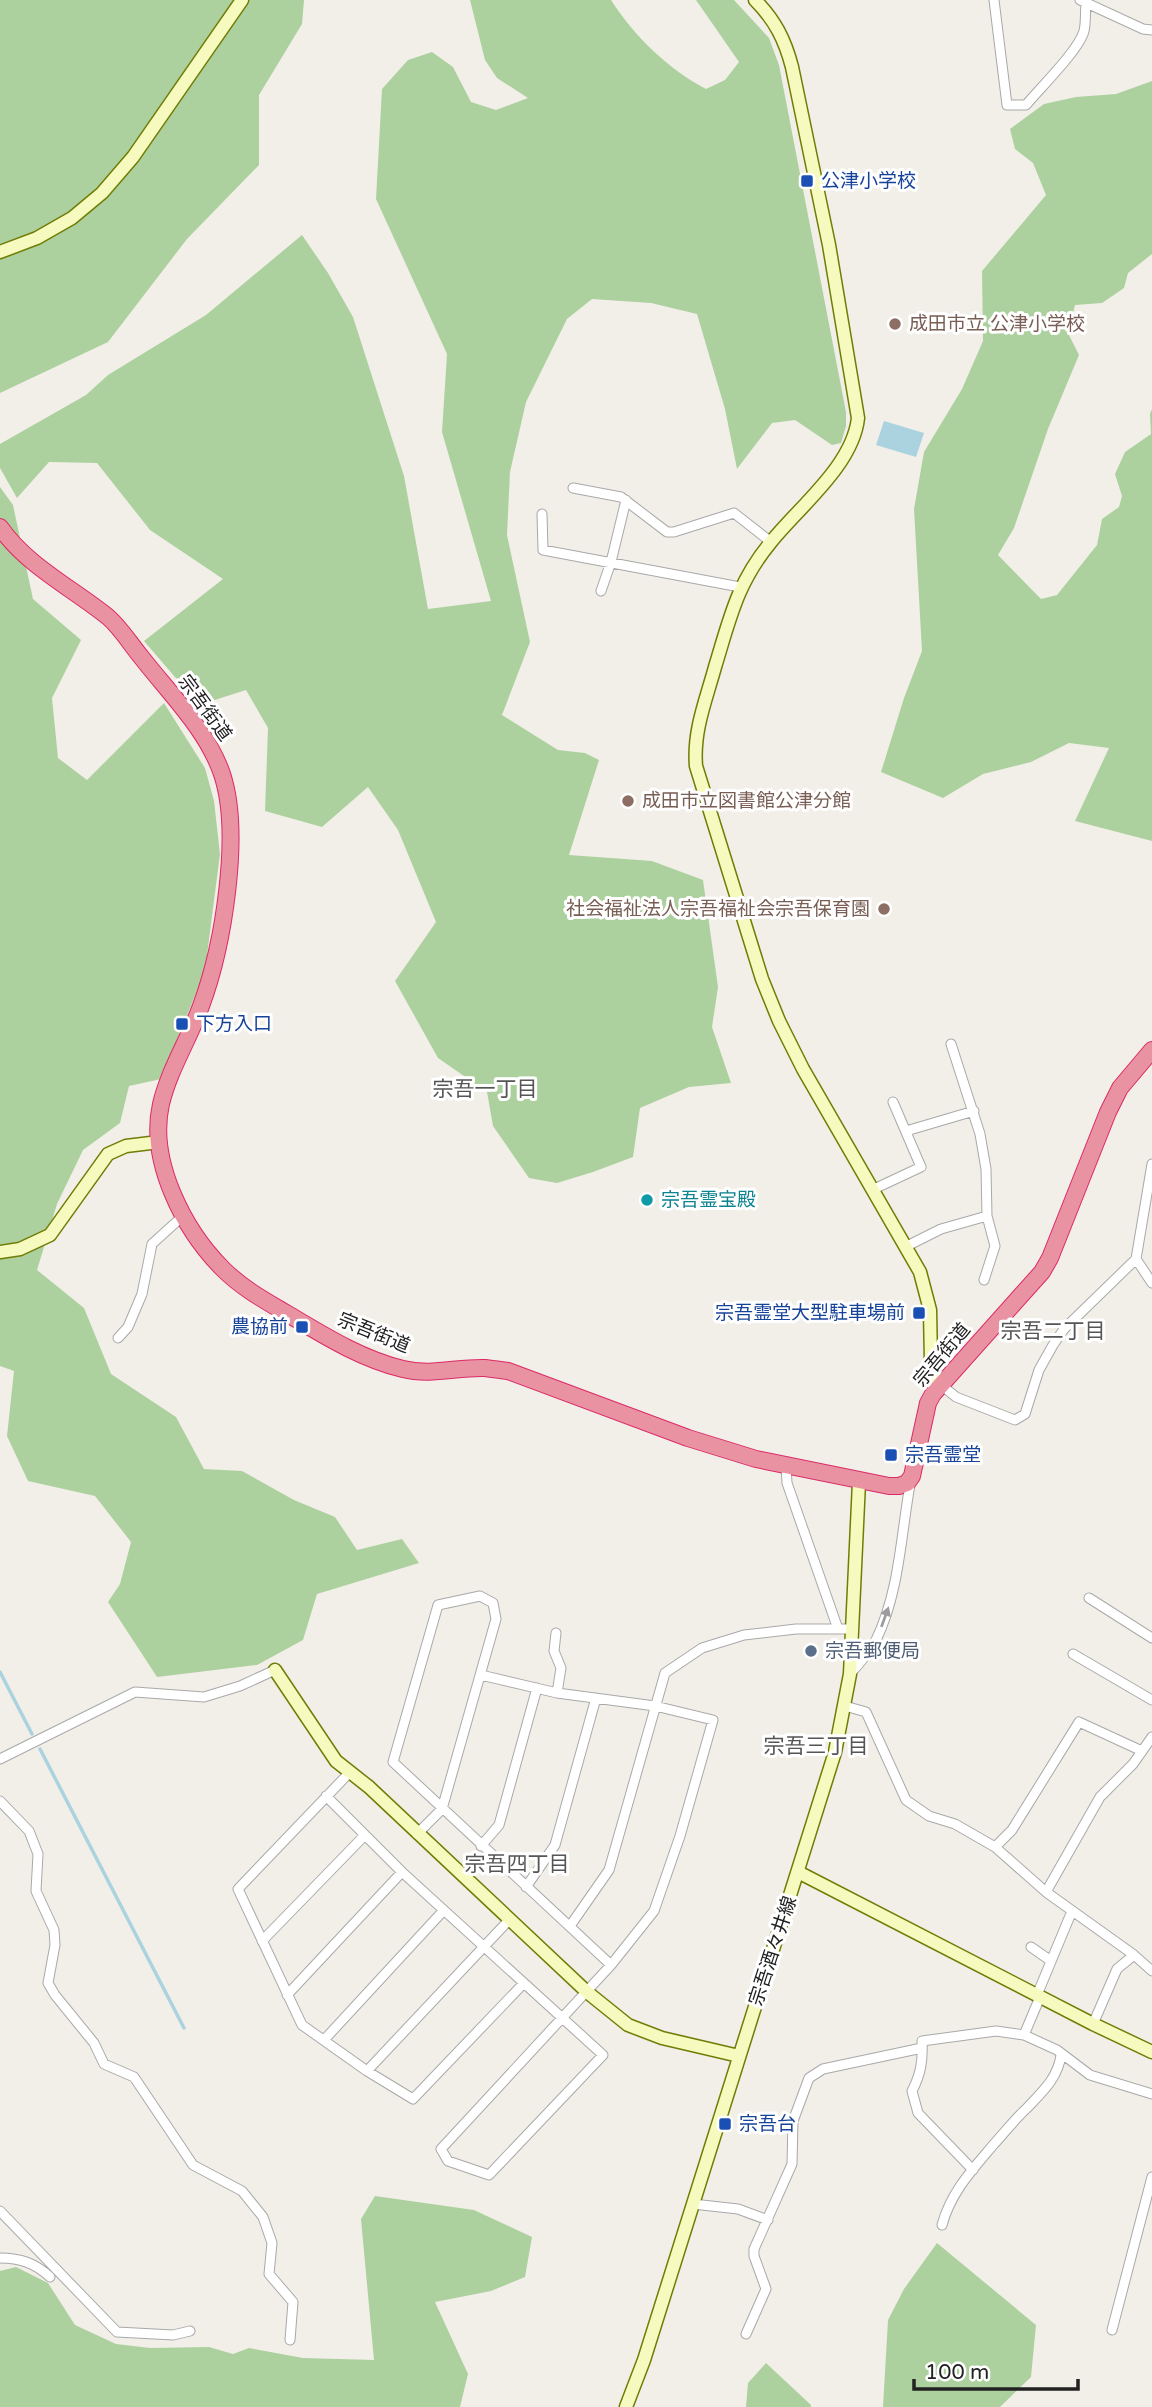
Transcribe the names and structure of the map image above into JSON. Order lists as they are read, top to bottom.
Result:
{
  "streets": {
    "highway": ["宗吾街道"],
    "street": ["宗吾酒々井線"]
  },
  "crossings": [
    ["宗吾街道", "宗吾酒々井線"]
  ],
  "districts": [
    "宗吾一丁目",
    "宗吾二丁目",
    "宗吾三丁目",
    "宗吾四丁目"
  ],
  "places": {
    "transit": [
      "公津小学校",
      "下方入口",
      "宗吾霊堂大型駐車場前",
      "農協前",
      "宗吾霊堂",
      "宗吾台"
    ],
    "other": [
      "成田市立 公津小学校",
      "成田市立図書館公津分館",
      "社会福祉法人宗吾福祉会宗吾保育園",
      "宗吾霊宝殿",
      "宗吾郵便局"
    ]
  },
  "scale_bar": "100 m"
}
